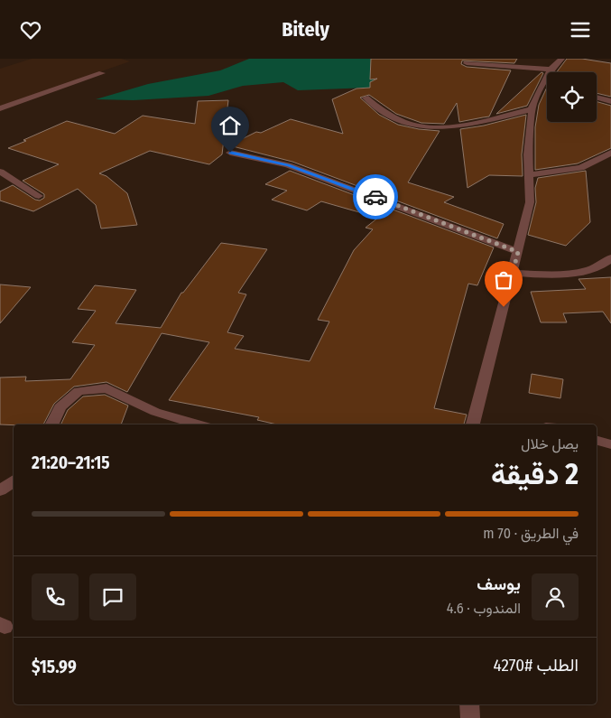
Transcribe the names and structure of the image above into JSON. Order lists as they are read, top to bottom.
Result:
{
  "page": {
    "header": "Bitely",
    "heading": ["2 دقيقة", "يصل خلال", "21:15–21:20"],
    "panel": [
      "يوسف",
      "المندوب · 4.6",
      "الطلب #4270",
      "$15.99"
    ],
    "bar": "في الطريق · 70 m"
  }
}
